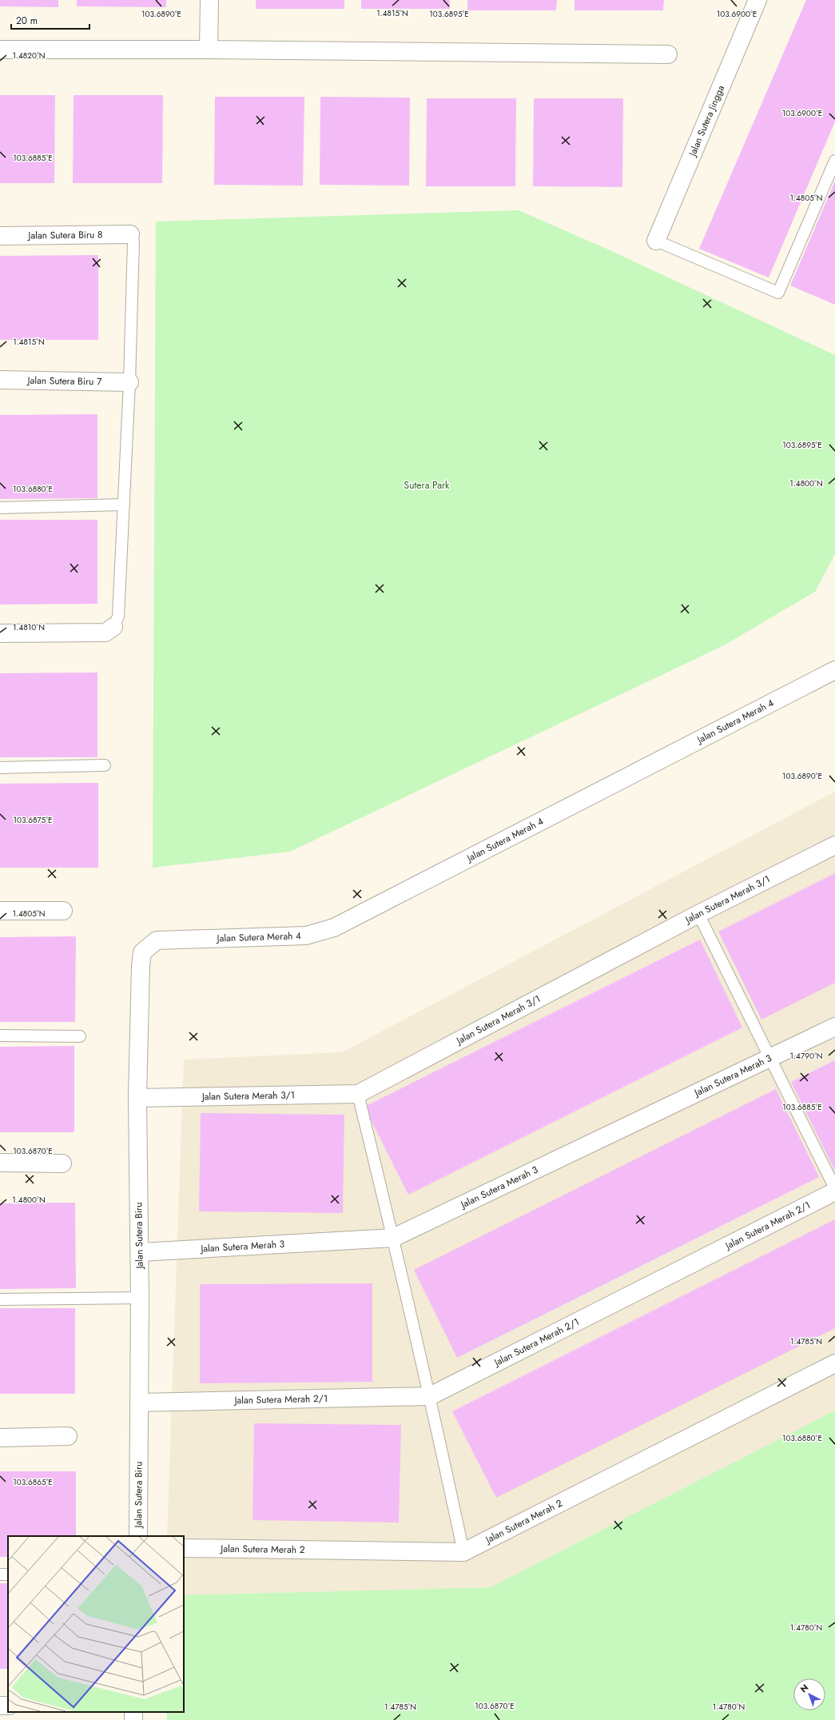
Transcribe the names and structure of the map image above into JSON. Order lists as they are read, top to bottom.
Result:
{
  "streets": {
    "street": [
      "Jalan Sutera Jingga",
      "Jalan Sutera Biru 8",
      "Jalan Sutera Biru 7",
      "Jalan Sutera Merah 4",
      "Jalan Sutera Merah 3/1",
      "Jalan Sutera Merah 3",
      "Jalan Sutera Merah 2/1",
      "Jalan Sutera Biru",
      "Jalan Sutera Merah 2"
    ]
  },
  "crossings": [
    ["Jalan Sutera Merah 4", "Jalan Sutera Biru"],
    ["Jalan Sutera Merah 3/1", "Jalan Sutera Biru"],
    ["Jalan Sutera Merah 3", "Jalan Sutera Biru"],
    ["Jalan Sutera Merah 2/1", "Jalan Sutera Biru"]
  ],
  "parks": ["Sutera Park"],
  "scale_bar": "20 m",
  "north": "top left",
  "coordinates": [
    "1.4815°N",
    "103.6890°E",
    "103.6895°E",
    "103.6900°E",
    "1.4820°N",
    "103.6885°E",
    "1.4805°N",
    "1.4800°N",
    "103.6880°E",
    "1.4810°N",
    "103.6875°E",
    "1.4790°N",
    "103.6870°E",
    "1.4785°N",
    "103.6865°E",
    "1.4780°N"
  ]
}
